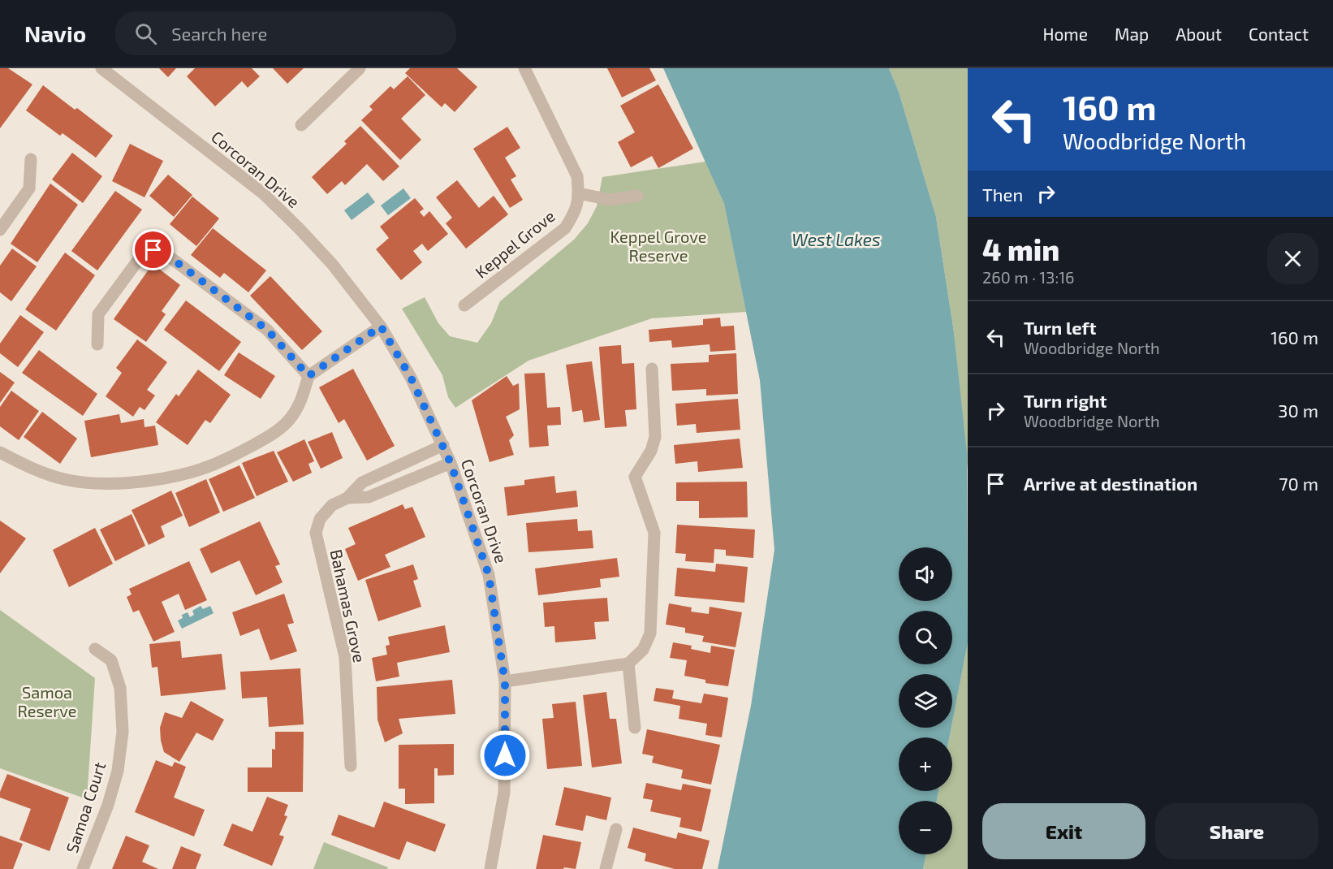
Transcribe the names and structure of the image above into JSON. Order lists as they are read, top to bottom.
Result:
{
  "streets": {
    "street": [
      "Corcoran Drive",
      "Keppel Grove",
      "Bahamas Grove",
      "Samoa Court"
    ]
  },
  "crossings": [
    ["Corcoran Drive", "Bahamas Grove"]
  ],
  "water": ["West Lakes"],
  "parks": ["Keppel Grove Reserve", "Samoa Reserve"],
  "page": {
    "header": "Navio",
    "search": "Search here",
    "nav": [
      "Home",
      "Map",
      "About",
      "Contact"
    ],
    "turn": ["160 m", "Woodbridge North"],
    "then": "Then",
    "heading": ["4 min", "260 m · 13:16"],
    "list": [
      {
        "name": "Turn left",
        "note": "Woodbridge North",
        "value": "160 m"
      },
      {
        "name": "Turn right",
        "note": "Woodbridge North",
        "value": "30 m"
      },
      {
        "name": "Arrive at destination",
        "value": "70 m"
      }
    ],
    "map_buttons": ["+", "−"],
    "buttons": ["Exit", "Share"]
  }
}
